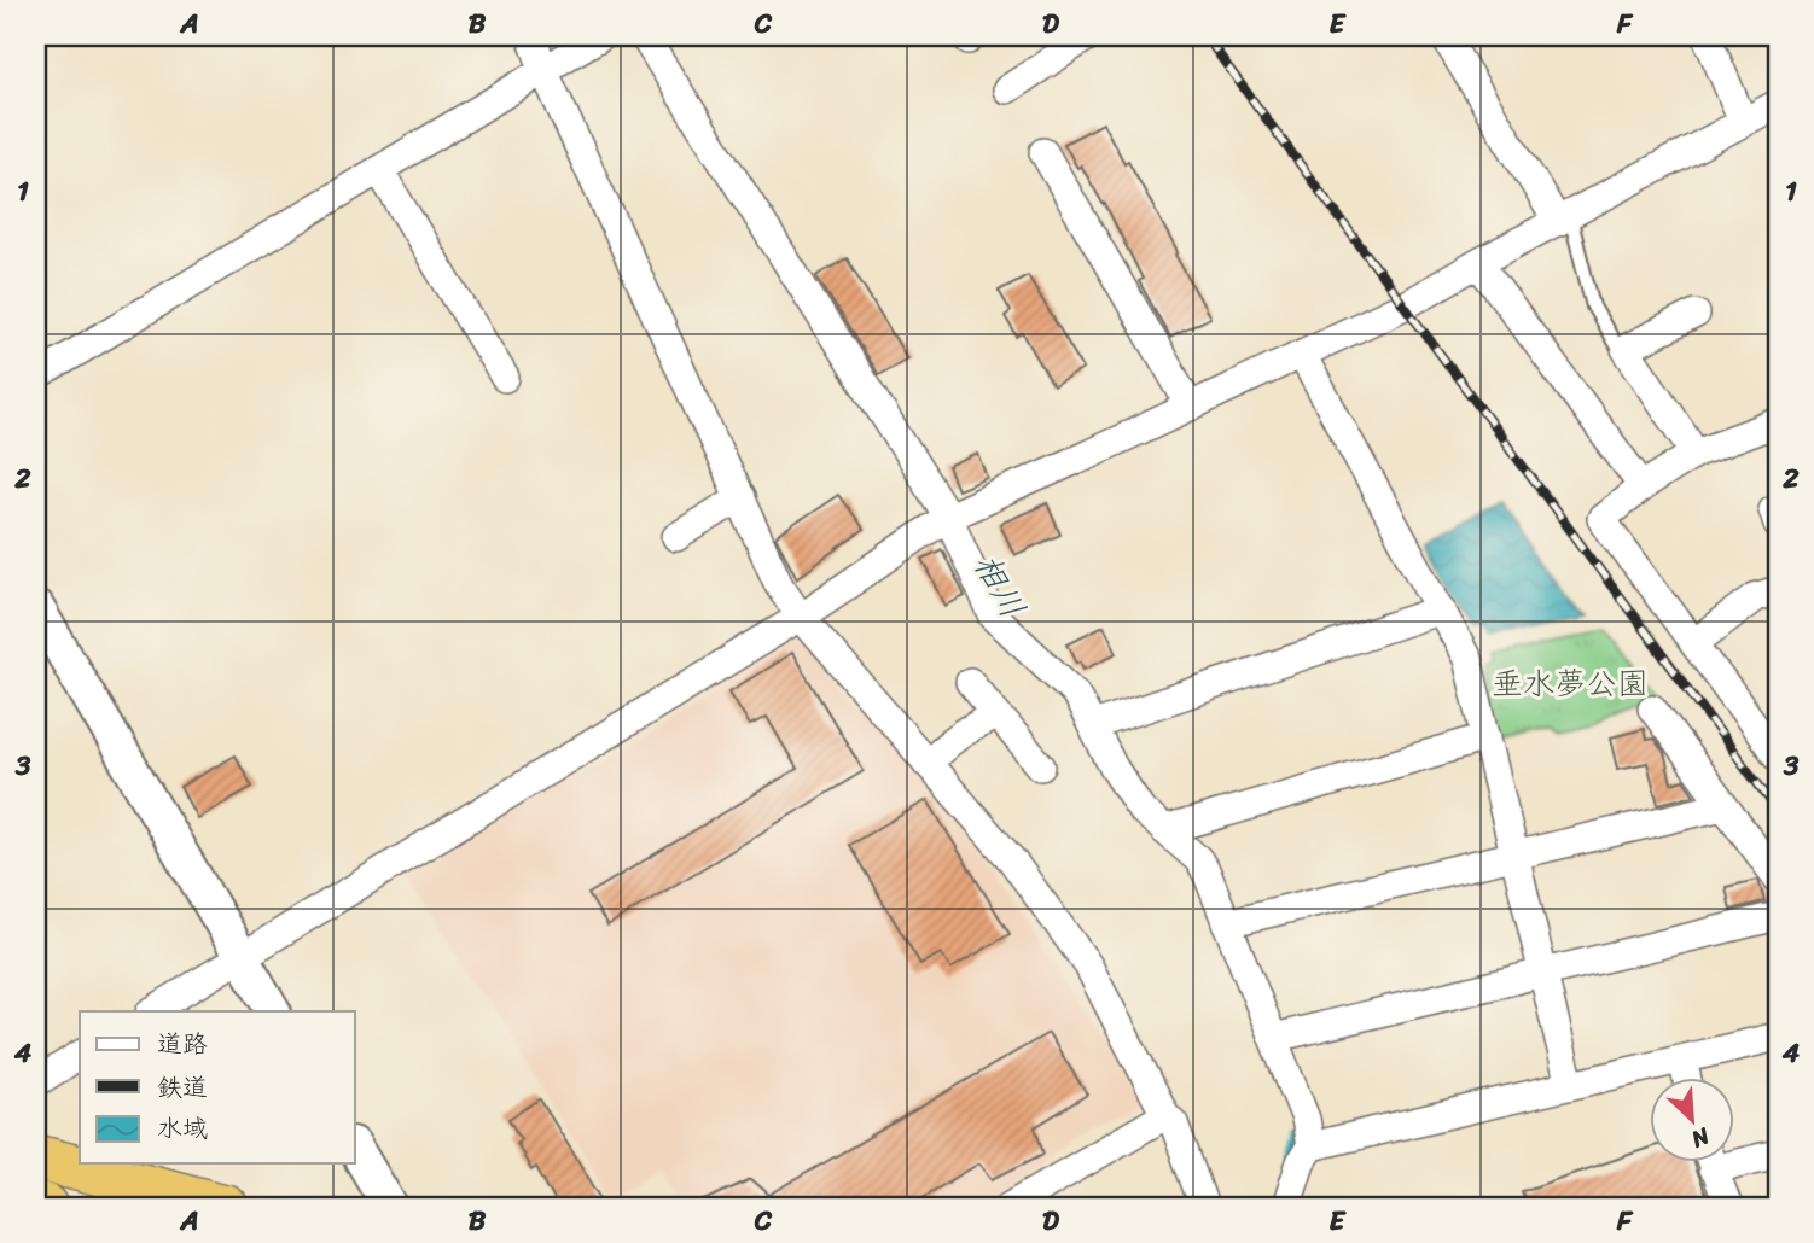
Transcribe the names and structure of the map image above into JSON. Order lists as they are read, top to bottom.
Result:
{
  "water": ["相川"],
  "parks": ["垂水夢公園"],
  "legend": ["道路", "鉄道", "水域"],
  "north": "bottom right",
  "grid": {
    "columns": [
      "A",
      "B",
      "C",
      "D",
      "E",
      "F"
    ],
    "rows": [
      "1",
      "2",
      "3",
      "4"
    ]
  }
}
